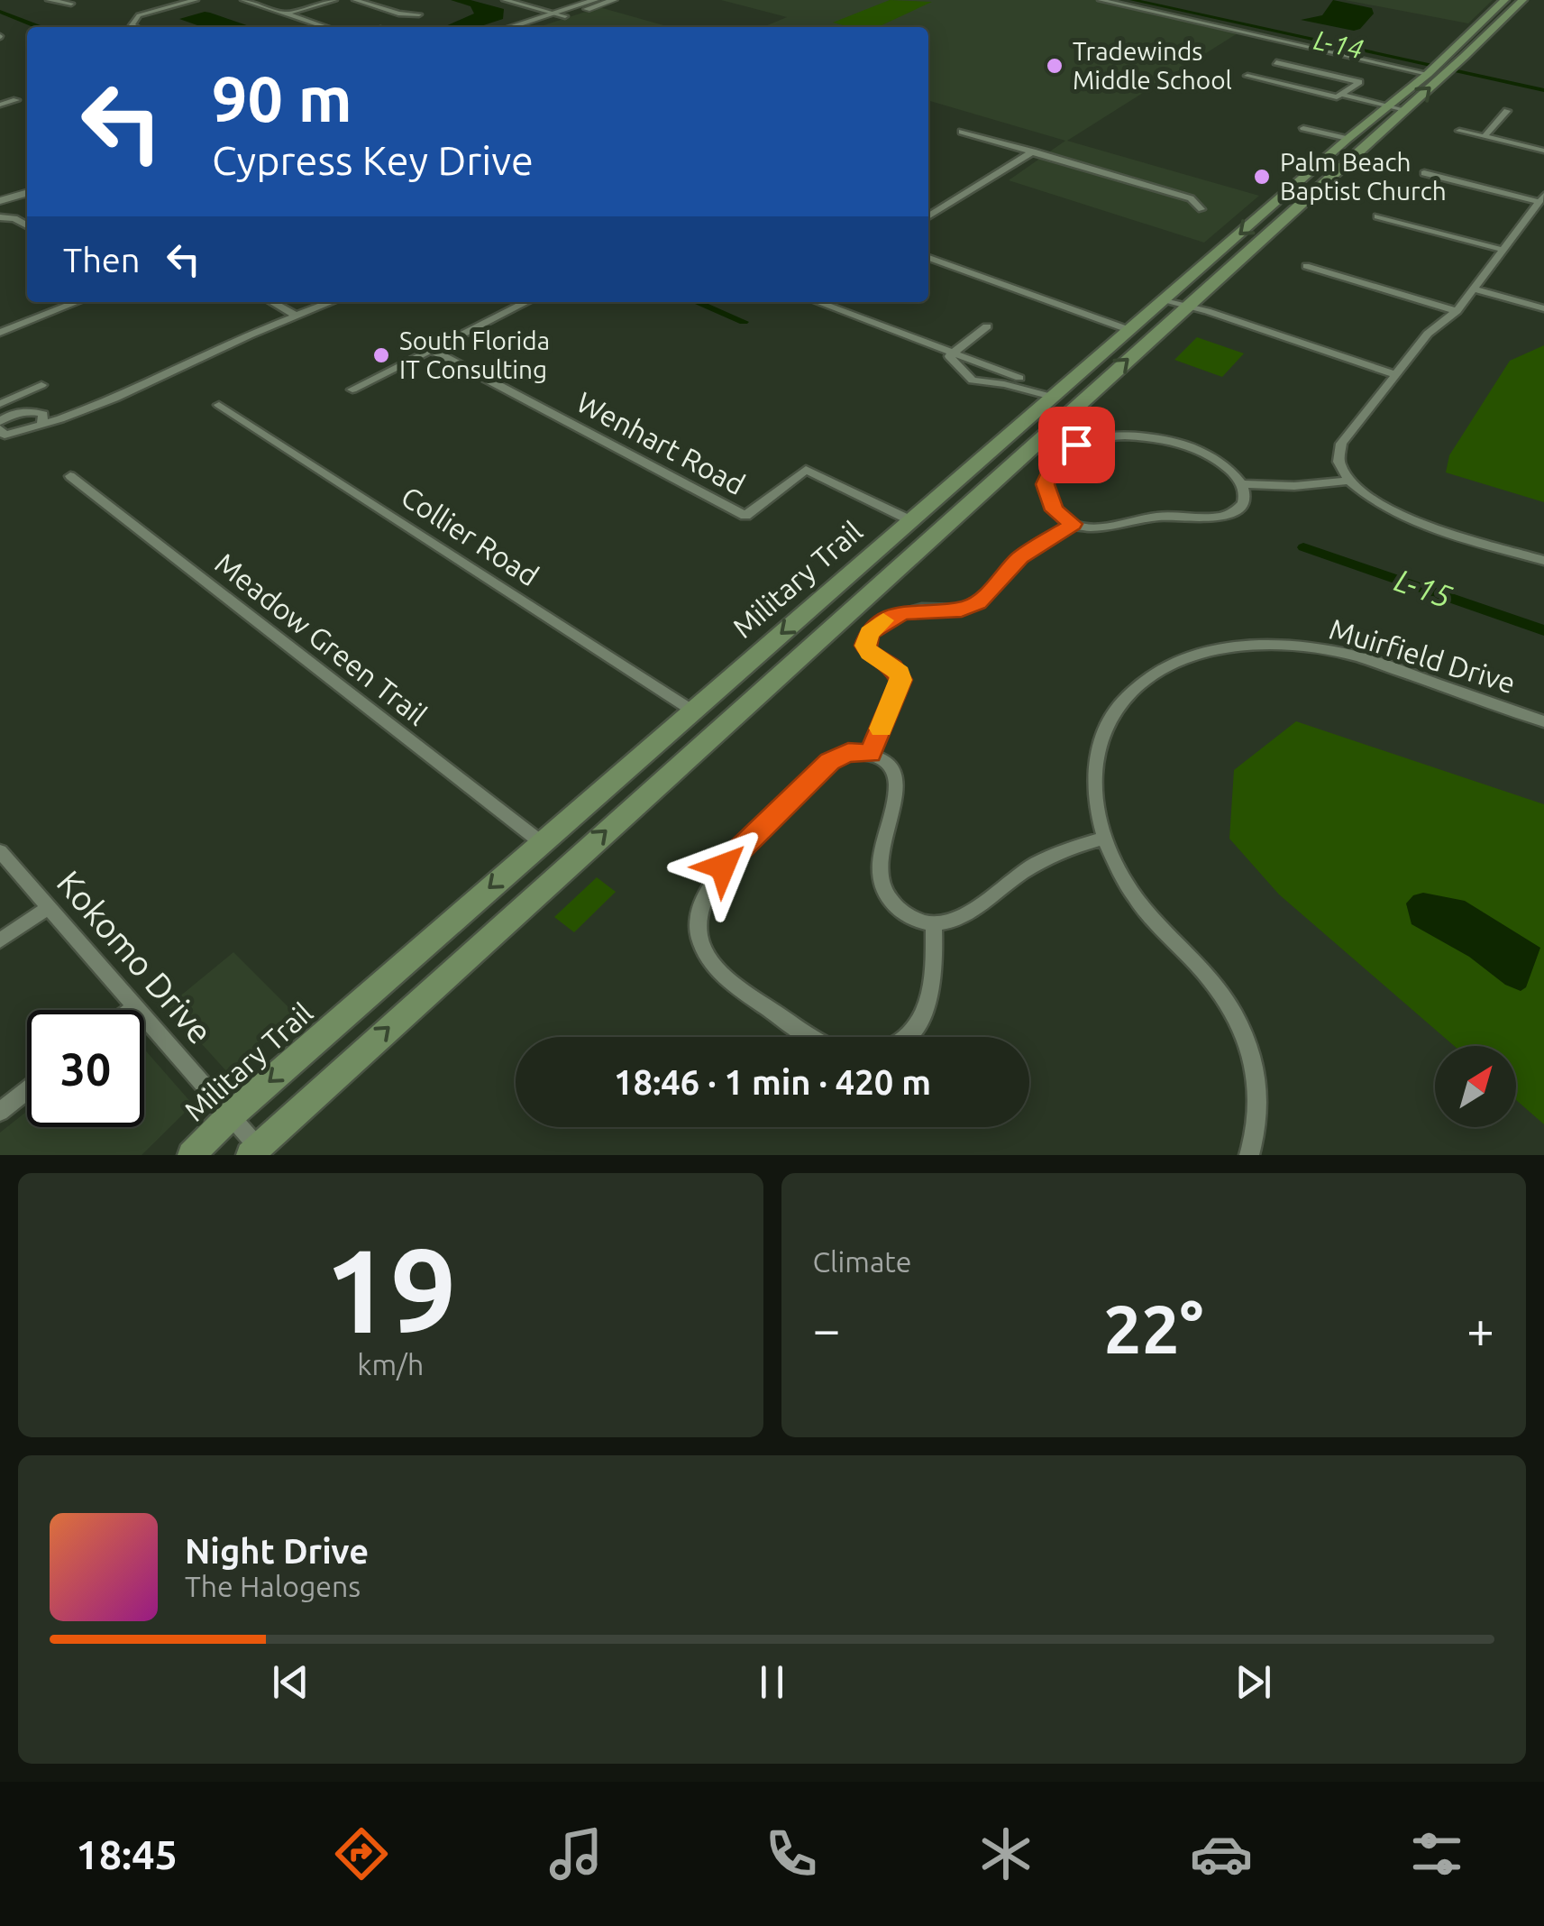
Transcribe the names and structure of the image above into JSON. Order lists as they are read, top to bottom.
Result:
{
  "streets": {
    "main road": ["Military Trail"],
    "street": [
      "Wenhart Road",
      "Collier Road",
      "Meadow Green Trail",
      "Muirfield Drive",
      "Kokomo Drive"
    ]
  },
  "crossings": [
    ["Wenhart Road", "Military Trail"],
    ["Collier Road", "Military Trail"],
    ["Military Trail", "Meadow Green Trail"],
    ["Military Trail", "Kokomo Drive"]
  ],
  "water": ["L-14", "L-15"],
  "places": ["Tradewinds Middle School", "Palm Beach Baptist Church", "South Florida IT Consulting"],
  "north": "top right",
  "page": {
    "turn": ["90 m", "Cypress Key Drive"],
    "then": "Then",
    "limit": "30",
    "trip": "18:46 · 1 min · 420 m",
    "tile": [
      ["19", "km/h"],
      "Climate"
    ],
    "heat": ["−", "22°", "+"],
    "song": ["Night Drive", "The Halogens"],
    "tabs": "18:45"
  }
}
